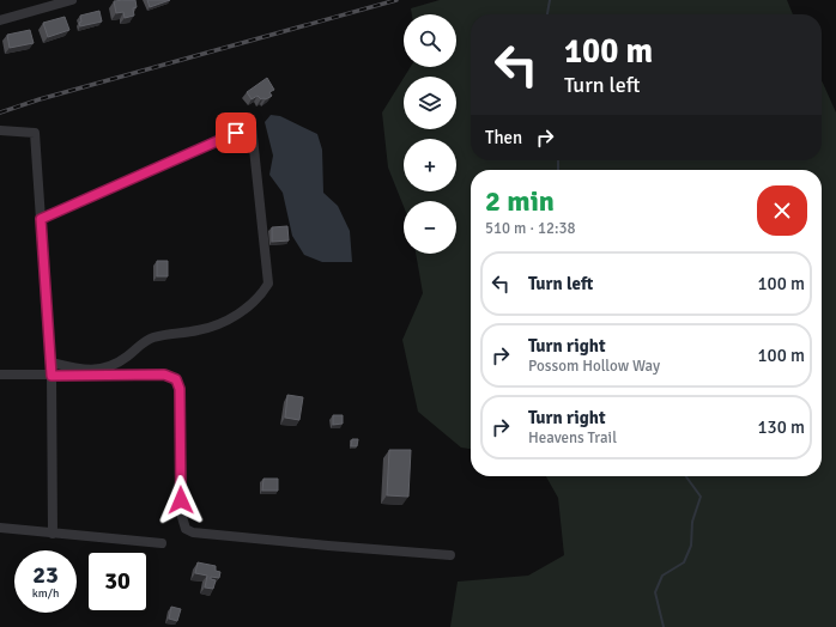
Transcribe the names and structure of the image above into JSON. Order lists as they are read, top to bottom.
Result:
{
  "page": {
    "map_buttons": ["+", "−"],
    "turn": ["100 m", "Turn left"],
    "then": "Then",
    "heading": ["2 min", "510 m · 12:38"],
    "list": [
      {
        "name": "Turn left",
        "value": "100 m"
      },
      {
        "name": "Turn right",
        "note": "Possom Hollow Way",
        "value": "100 m"
      },
      {
        "name": "Turn right",
        "note": "Heavens Trail",
        "value": "130 m"
      }
    ],
    "speed": "23 km/h",
    "limit": "30"
  }
}
